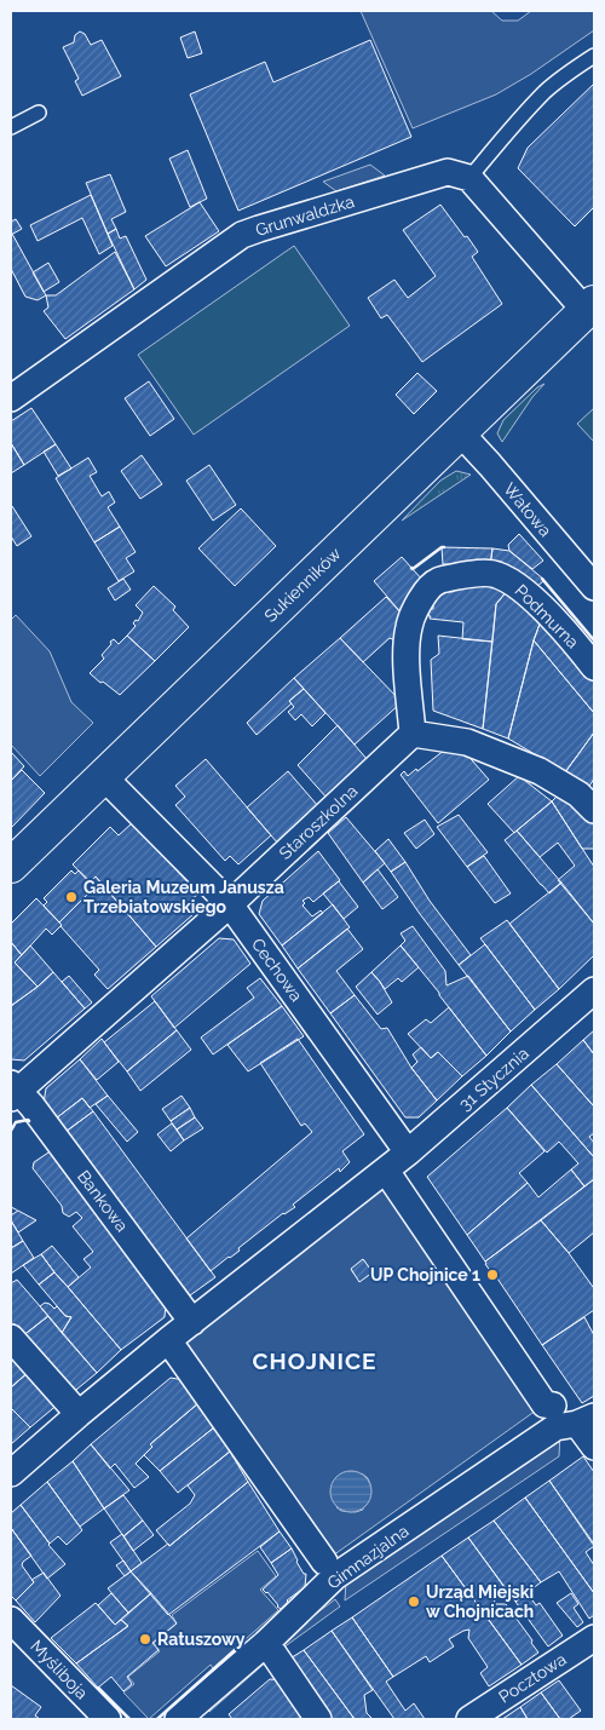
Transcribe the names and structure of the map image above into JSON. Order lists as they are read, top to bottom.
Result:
{
  "streets": {
    "main road": ["Sukienników"],
    "street": [
      "Grunwaldzka",
      "Wałowa",
      "Podmurna",
      "Staroszkolna",
      "Cechowa",
      "31 Stycznia",
      "Bankowa",
      "Gimnazjalna",
      "Myśliboja",
      "Pocztowa"
    ]
  },
  "crossings": [
    ["Wałowa", "Sukienników"],
    ["Sukienników", "Cechowa"],
    ["Podmurna", "Staroszkolna"],
    ["Staroszkolna", "Cechowa"],
    ["Staroszkolna", "Bankowa"],
    ["Cechowa", "31 Stycznia"],
    ["31 Stycznia", "Bankowa"]
  ],
  "districts": ["CHOJNICE"],
  "places": [
    "Galeria Muzeum Janusza Trzebiatowskiego",
    "UP Chojnice 1",
    "Urząd Miejski w Chojnicach",
    "Ratuszowy"
  ]
}
